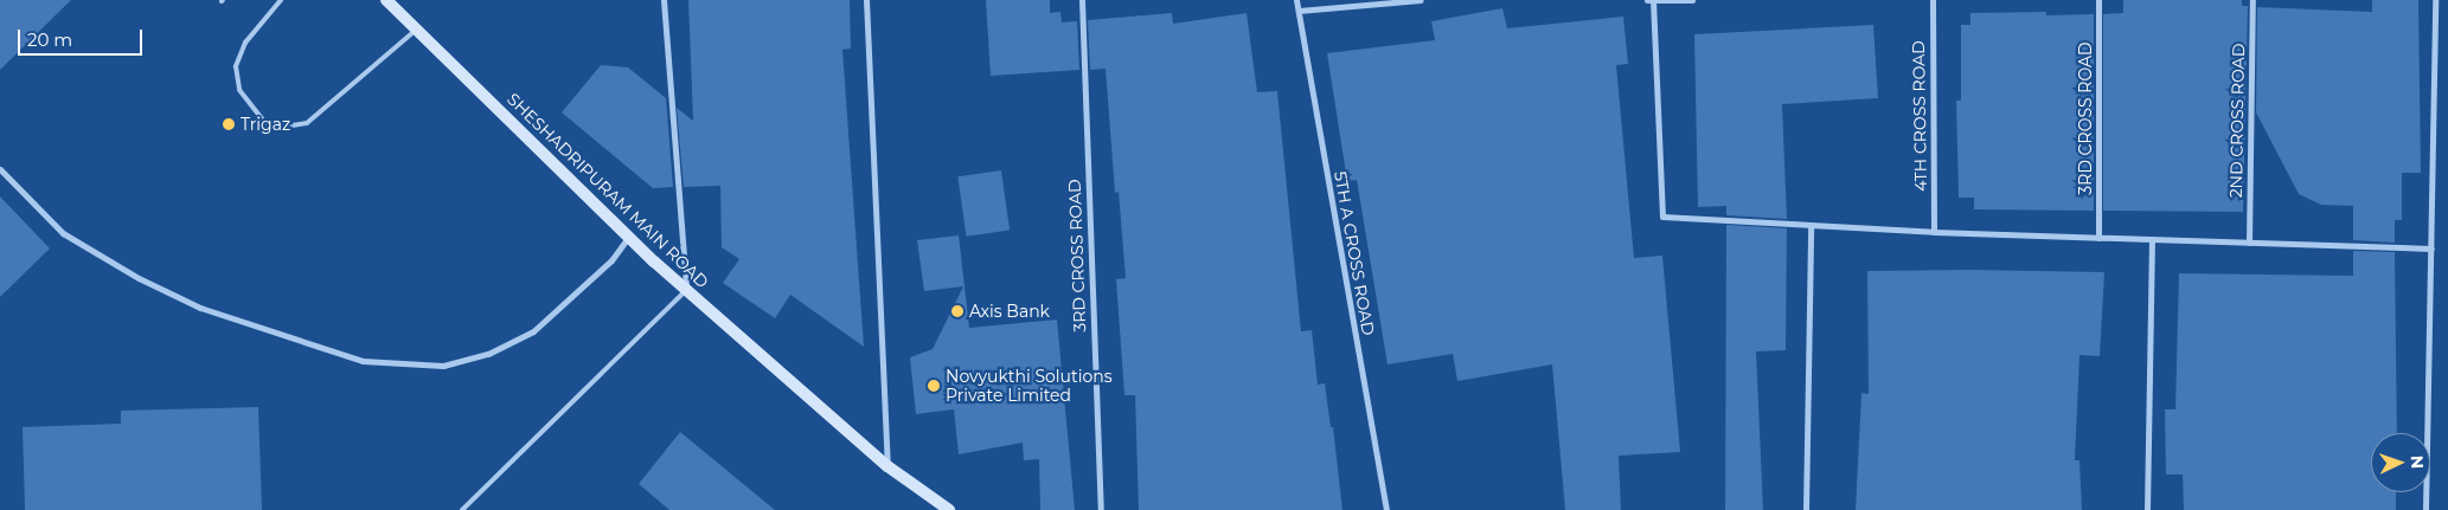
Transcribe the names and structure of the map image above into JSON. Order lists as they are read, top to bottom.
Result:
{
  "streets": {
    "street": [
      "4TH CROSS ROAD",
      "3RD CROSS ROAD",
      "2ND CROSS ROAD",
      "SHESHADRIPURAM MAIN ROAD",
      "5TH A CROSS ROAD"
    ]
  },
  "places": ["Trigaz", "Axis Bank", "Novyukthi Solutions Private Limited"],
  "scale_bar": "20 m",
  "north": "right"
}
